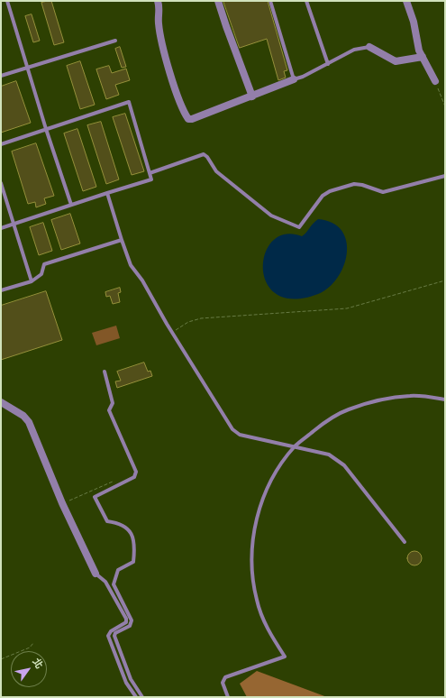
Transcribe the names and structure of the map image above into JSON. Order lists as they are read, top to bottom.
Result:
{
  "north": "top right"
}
